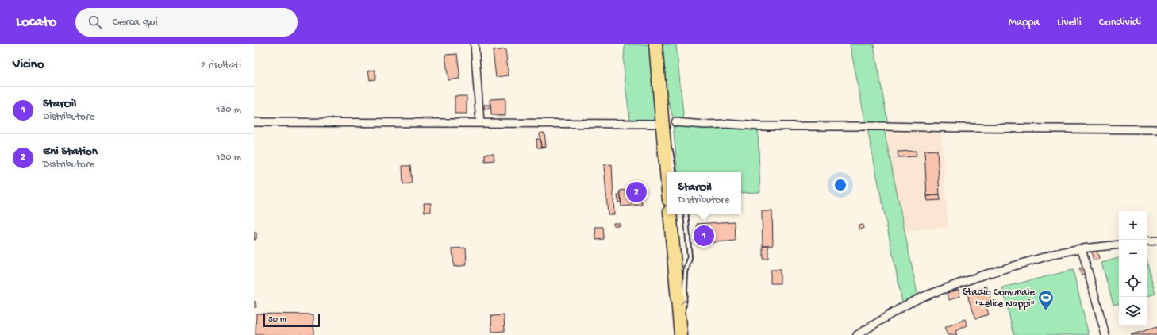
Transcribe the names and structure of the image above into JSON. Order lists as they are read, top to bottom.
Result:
{
  "places": {
    "sports": ["Stadio Comunale \"Felice Nappi\""]
  },
  "scale_bar": "50 m",
  "page": {
    "header": "Locato",
    "search": "Cerca qui",
    "nav": ["Mappa", "Livelli", "Condividi"],
    "heading": ["Vicino", "2 risultati"],
    "list": [
      {
        "mark": "1",
        "name": "StarOil",
        "note": "Distributore",
        "value": "130 m"
      },
      {
        "mark": "2",
        "name": "Eni Station",
        "note": "Distributore",
        "value": "180 m"
      }
    ],
    "popup": ["StarOil", "Distributore"],
    "pins": ["2", "1"],
    "map_buttons": ["+", "−"],
    "scale": "50 m"
  }
}
